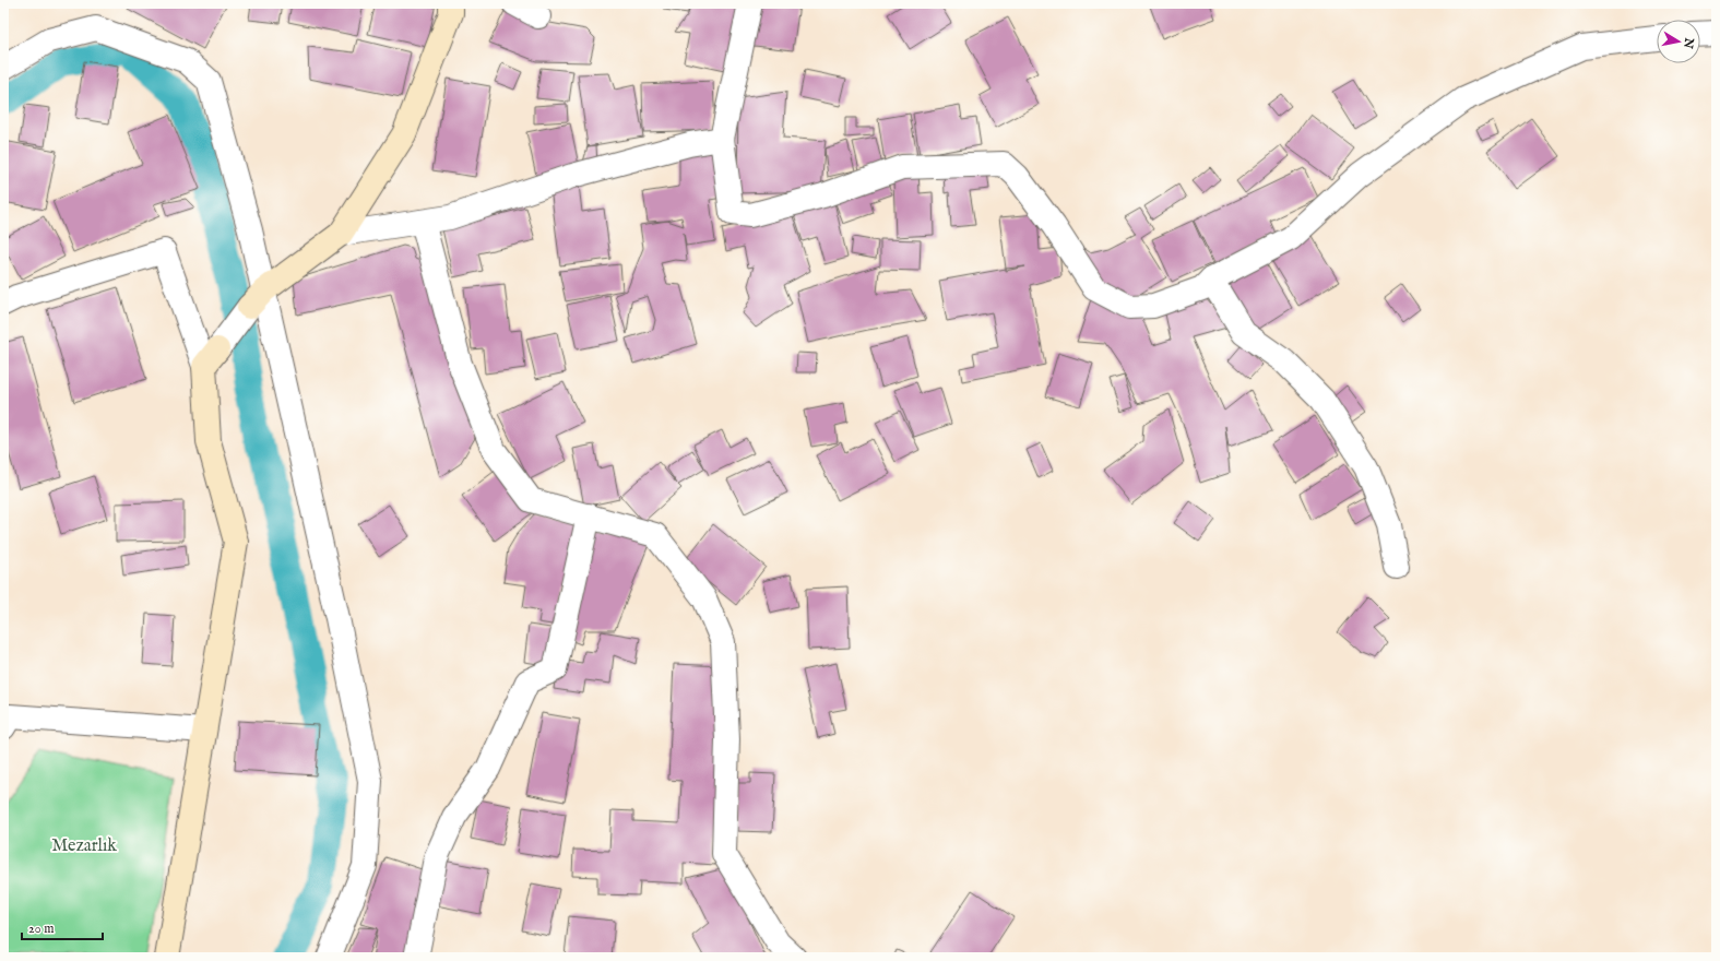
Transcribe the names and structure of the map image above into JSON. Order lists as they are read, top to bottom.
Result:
{
  "parks": ["Mezarlık"],
  "scale_bar": "20 m",
  "north": "right"
}
